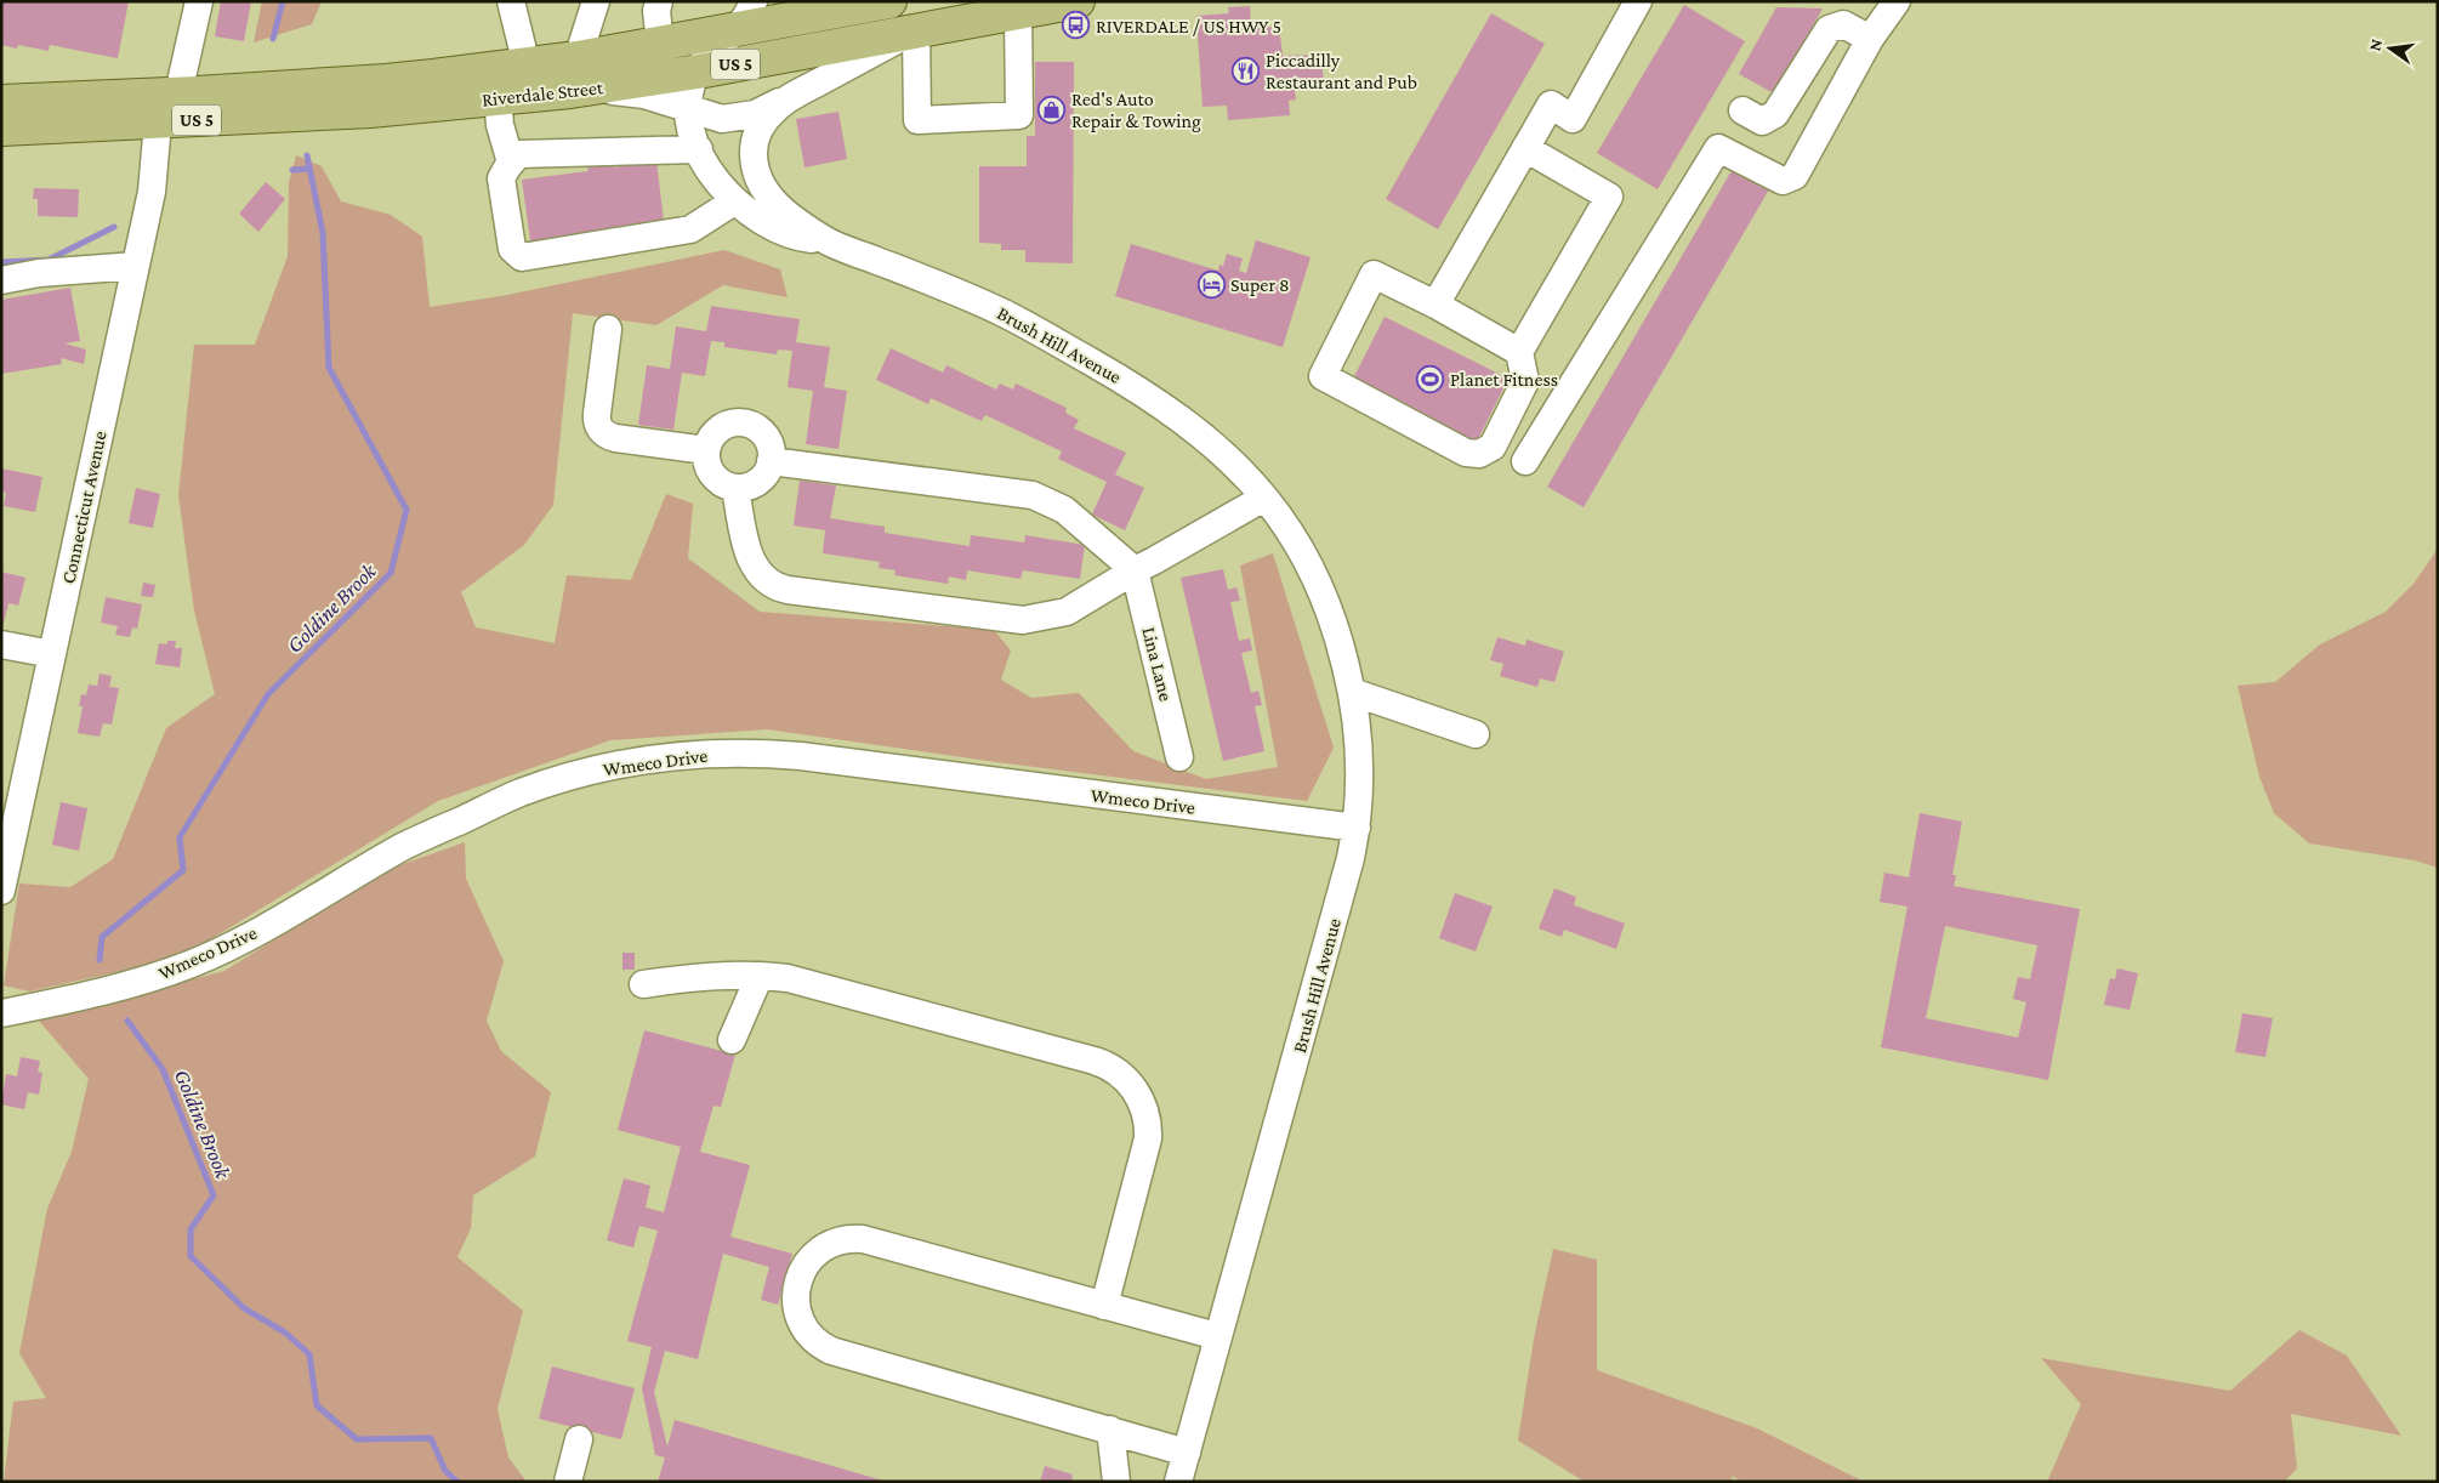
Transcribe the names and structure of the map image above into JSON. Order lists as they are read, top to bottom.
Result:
{
  "streets": {
    "main road": ["US 5", "Riverdale Street"],
    "street": [
      "Brush Hill Avenue",
      "Connecticut Avenue",
      "Lina Lane",
      "Wmeco Drive"
    ]
  },
  "crossings": [
    ["Riverdale Street", "Brush Hill Avenue"],
    ["Riverdale Street", "Connecticut Avenue"],
    ["Brush Hill Avenue", "Wmeco Drive"]
  ],
  "water": ["Goldine Brook"],
  "places": {
    "bus stop": ["RIVERDALE / US HWY 5"],
    "restaurant": ["Piccadilly Restaurant and Pub"],
    "shop": ["Red's Auto Repair & Towing"],
    "hotel": ["Super 8"],
    "sports": ["Planet Fitness"]
  },
  "north": "left"
}
